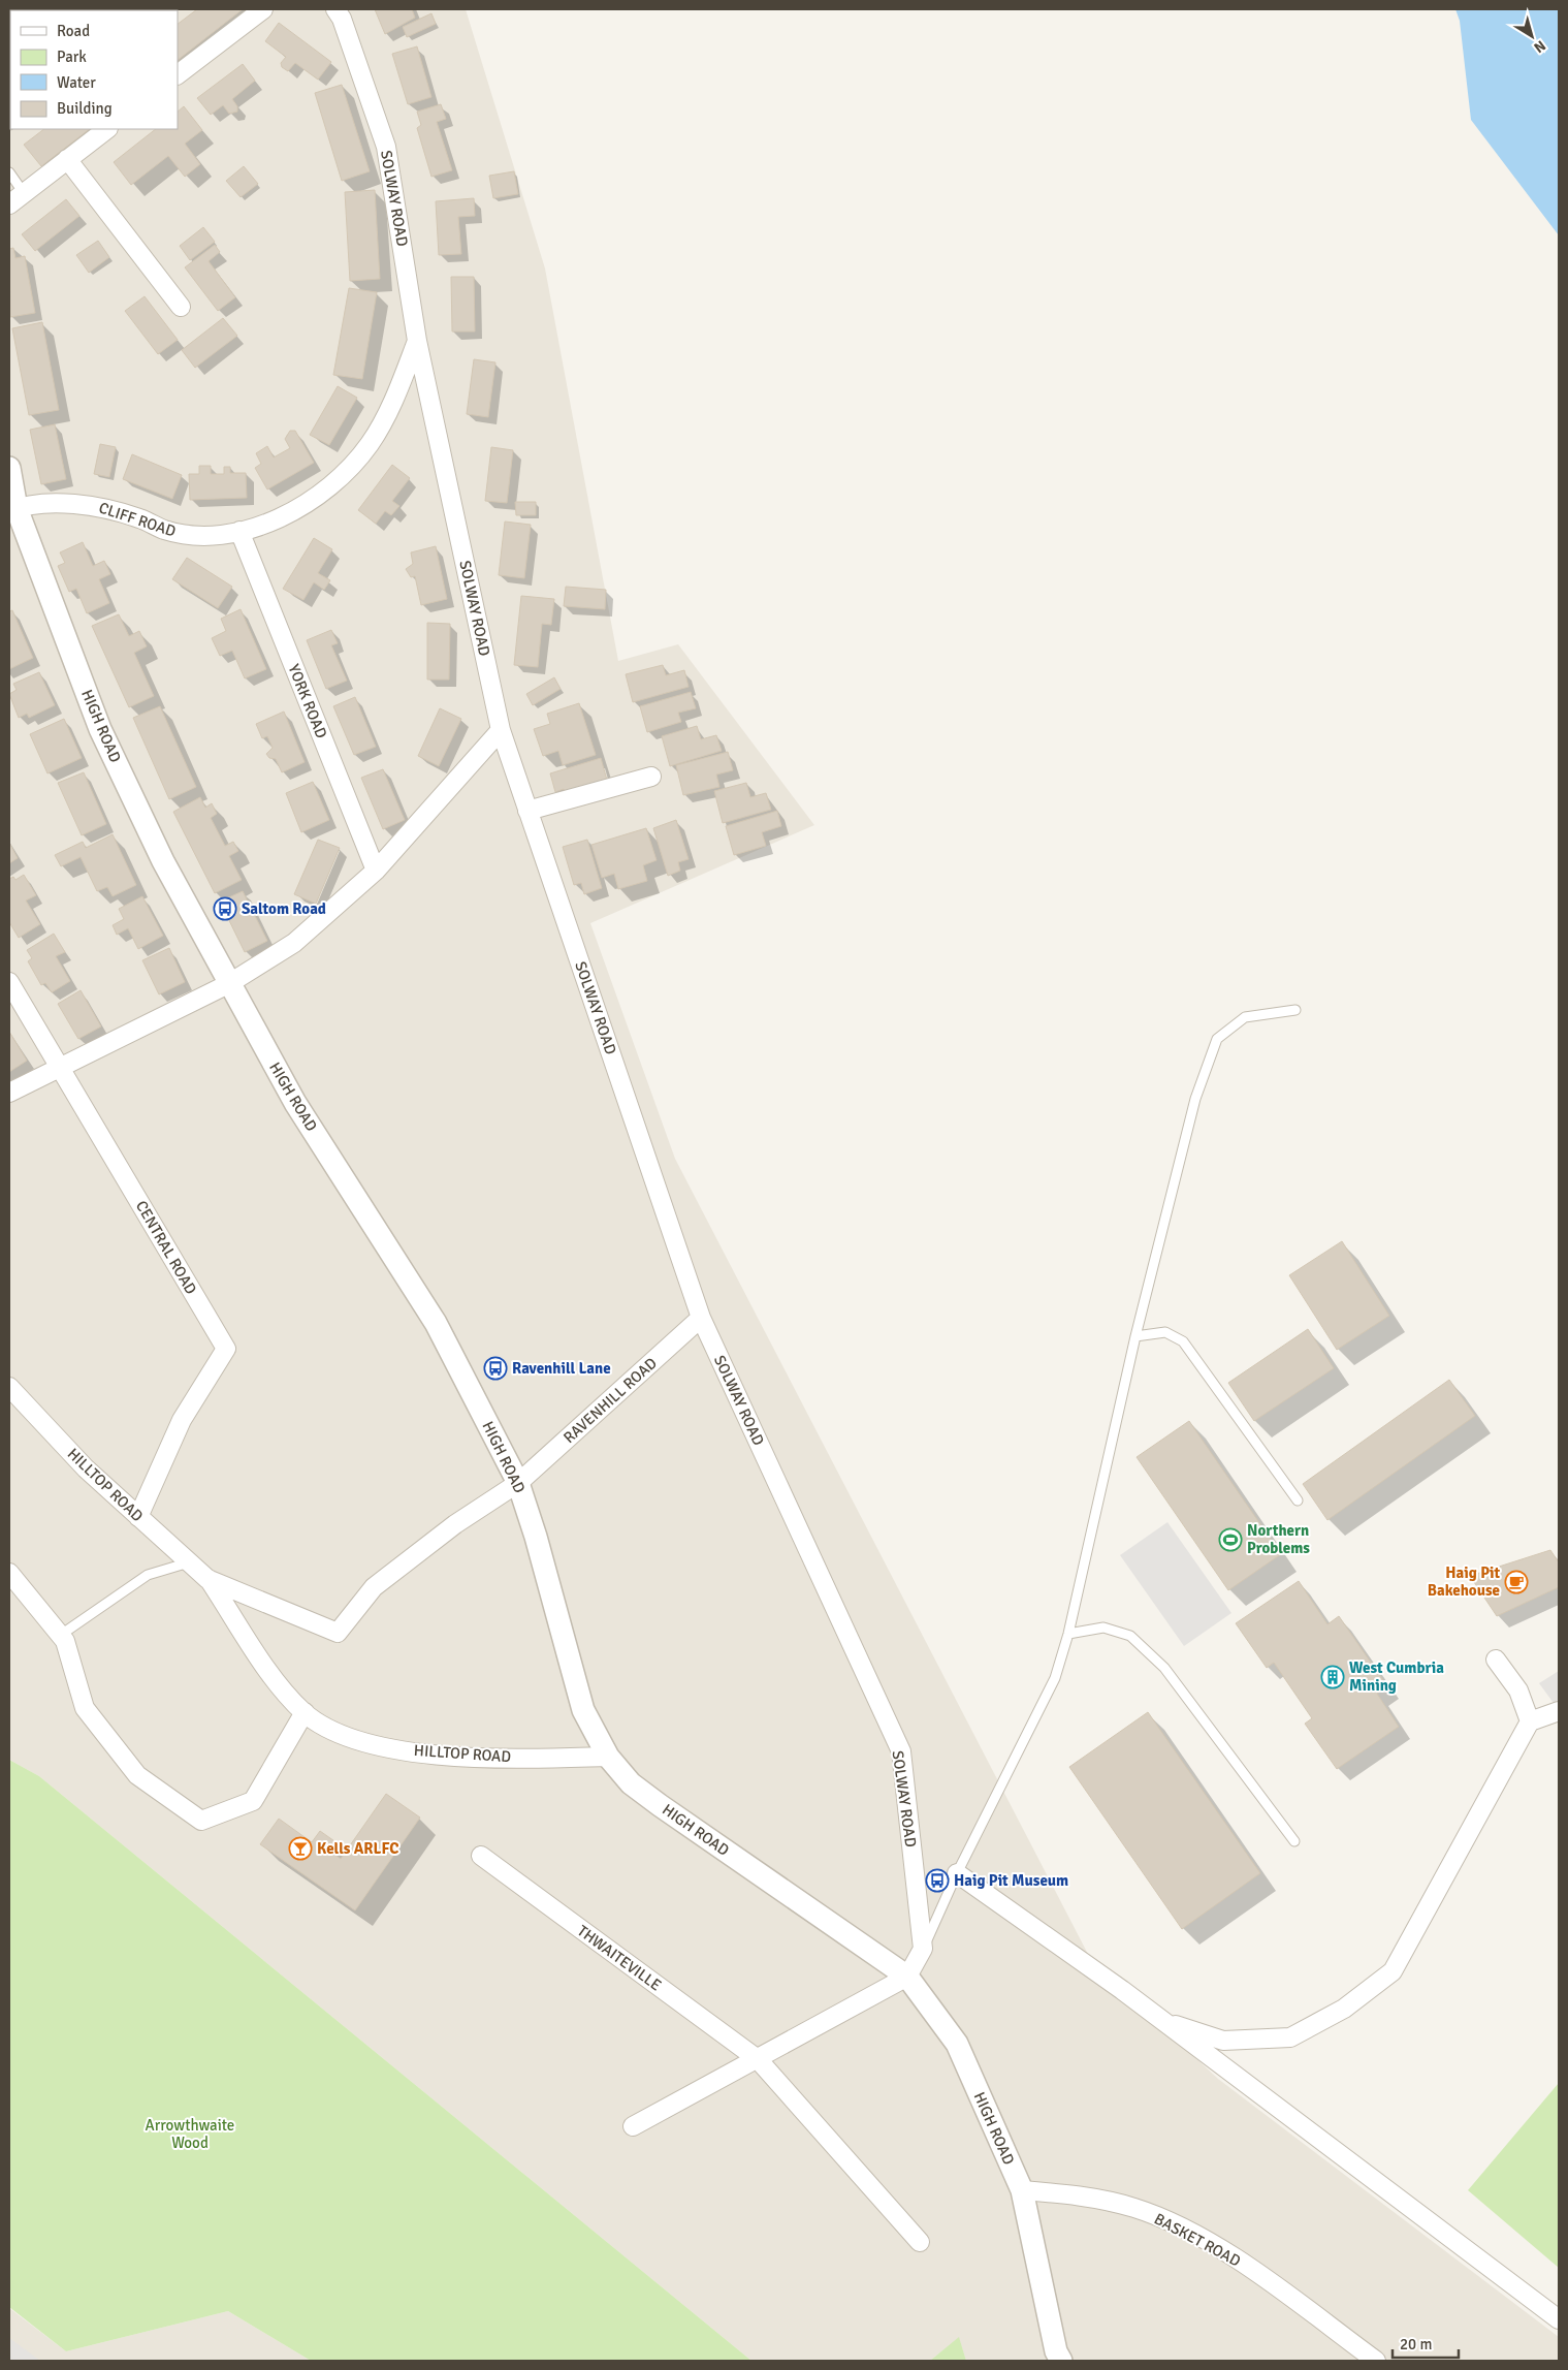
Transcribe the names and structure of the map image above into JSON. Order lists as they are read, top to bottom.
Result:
{
  "streets": {
    "street": [
      "SOLWAY ROAD",
      "CLIFF ROAD",
      "YORK ROAD",
      "HIGH ROAD",
      "CENTRAL ROAD",
      "RAVENHILL ROAD",
      "HILLTOP ROAD",
      "THWAITEVILLE",
      "BASKET ROAD"
    ]
  },
  "crossings": [
    ["SOLWAY ROAD", "CLIFF ROAD"],
    ["SOLWAY ROAD", "RAVENHILL ROAD"],
    ["CLIFF ROAD", "YORK ROAD"],
    ["CLIFF ROAD", "HIGH ROAD"],
    ["HIGH ROAD", "RAVENHILL ROAD"],
    ["HIGH ROAD", "HILLTOP ROAD"],
    ["HIGH ROAD", "BASKET ROAD"],
    ["CENTRAL ROAD", "HILLTOP ROAD"],
    ["RAVENHILL ROAD", "HILLTOP ROAD"]
  ],
  "parks": ["Arrowthwaite Wood"],
  "places": {
    "bus stop": ["Saltom Road", "Ravenhill Lane", "Haig Pit Museum"],
    "sports": ["Northern Problems"],
    "cafe": ["Haig Pit Bakehouse"],
    "building": ["West Cumbria Mining"],
    "bar": ["Kells ARLFC"]
  },
  "legend": [
    "Road",
    "Park",
    "Water",
    "Building"
  ],
  "scale_bar": "20 m",
  "north": "bottom right"
}
